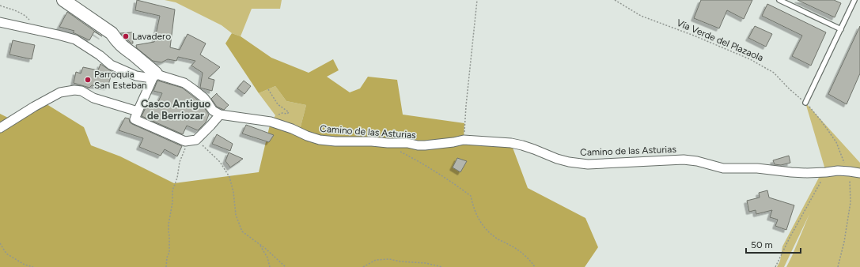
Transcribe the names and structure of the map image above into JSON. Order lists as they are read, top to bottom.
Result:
{
  "streets": {
    "street": ["Camino de las Asturias"],
    "path": ["Vía Verde del Plazaola"]
  },
  "crossings": [
    ["Vía Verde del Plazaola", "Camino de las Asturias"]
  ],
  "districts": ["Casco Antiguo de Berriozar"],
  "places": ["Lavadero", "Parroquia San Esteban"],
  "scale_bar": "50 m"
}
